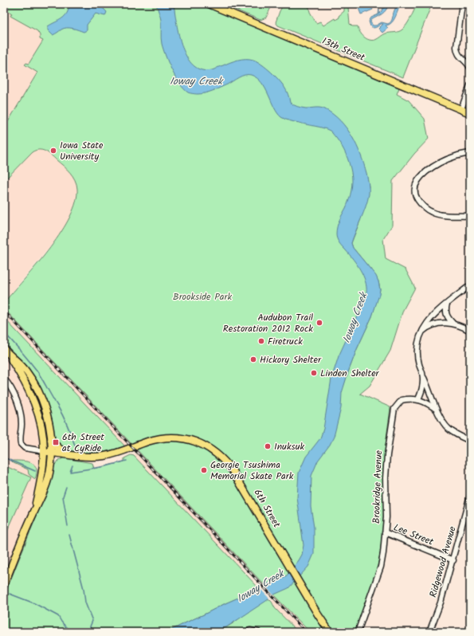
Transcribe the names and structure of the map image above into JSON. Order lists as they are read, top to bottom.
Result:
{
  "streets": {
    "main road": ["13th Street", "6th Street"],
    "street": ["Brookridge Avenue", "Lee Street", "Ridgewood Avenue"]
  },
  "crossings": [
    ["Brookridge Avenue", "Lee Street"],
    ["Lee Street", "Ridgewood Avenue"]
  ],
  "water": ["Ioway Creek"],
  "parks": ["Brookside Park"],
  "places": {
    "other": [
      "Iowa State University",
      "Audubon Trail Restoration 2012 Rock",
      "Firetruck",
      "Hickory Shelter",
      "Linden Shelter",
      "Inuksuk",
      "Georgie Tsushima Memorial Skate Park"
    ],
    "transit": ["6th Street at CyRide"]
  }
}
